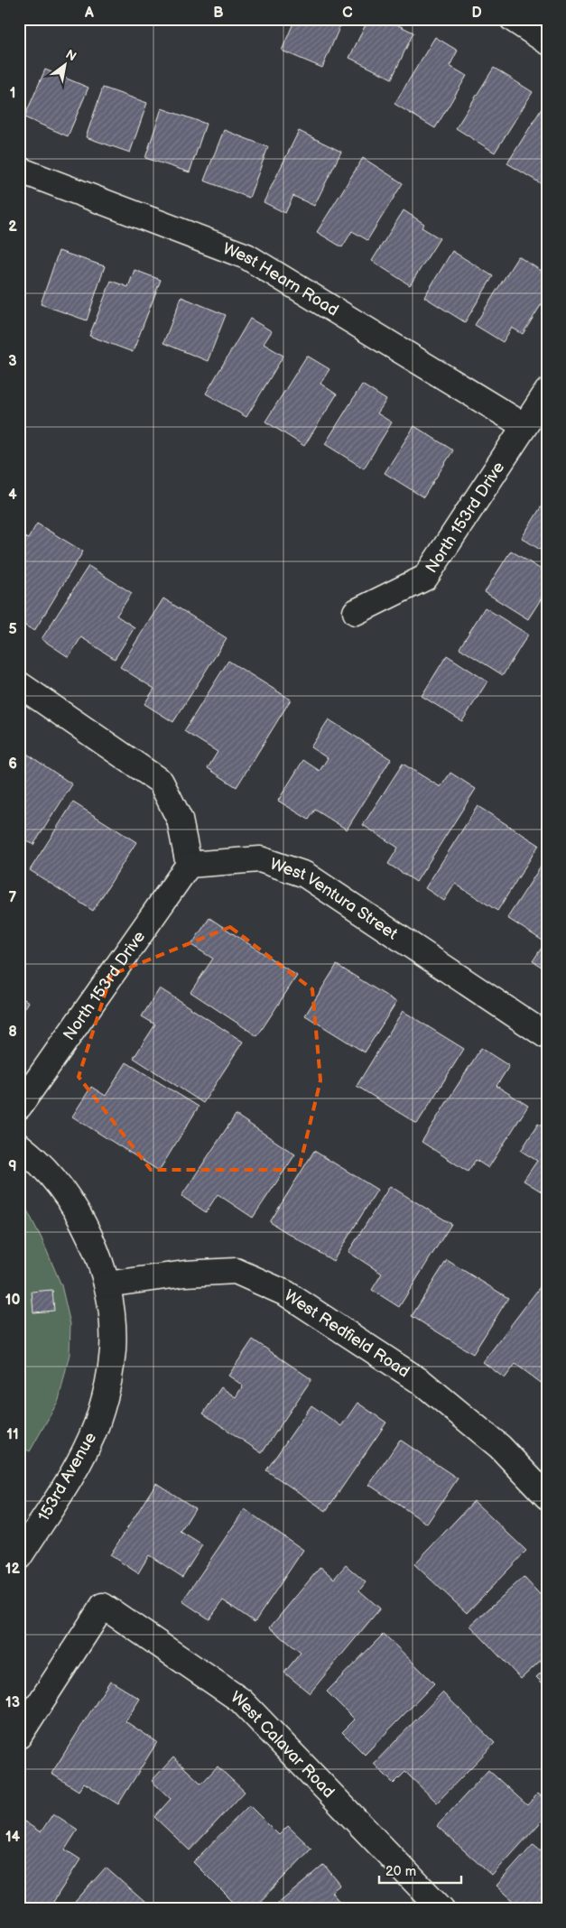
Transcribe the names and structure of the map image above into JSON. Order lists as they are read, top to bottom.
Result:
{
  "streets": {
    "street": [
      "West Hearn Road",
      "North 153rd Drive",
      "West Ventura Street",
      "West Redfield Road",
      "153rd Avenue",
      "West Calavar Road"
    ]
  },
  "crossings": [
    ["West Hearn Road", "North 153rd Drive"],
    ["North 153rd Drive", "West Ventura Street"],
    ["West Redfield Road", "153rd Avenue"]
  ],
  "scale_bar": "20 m",
  "north": "top right",
  "grid": {
    "columns": [
      "A",
      "B",
      "C",
      "D"
    ],
    "rows": [
      "1",
      "2",
      "3",
      "4",
      "5",
      "6",
      "7",
      "8",
      "9",
      "10",
      "11",
      "12",
      "13",
      "14"
    ]
  }
}
